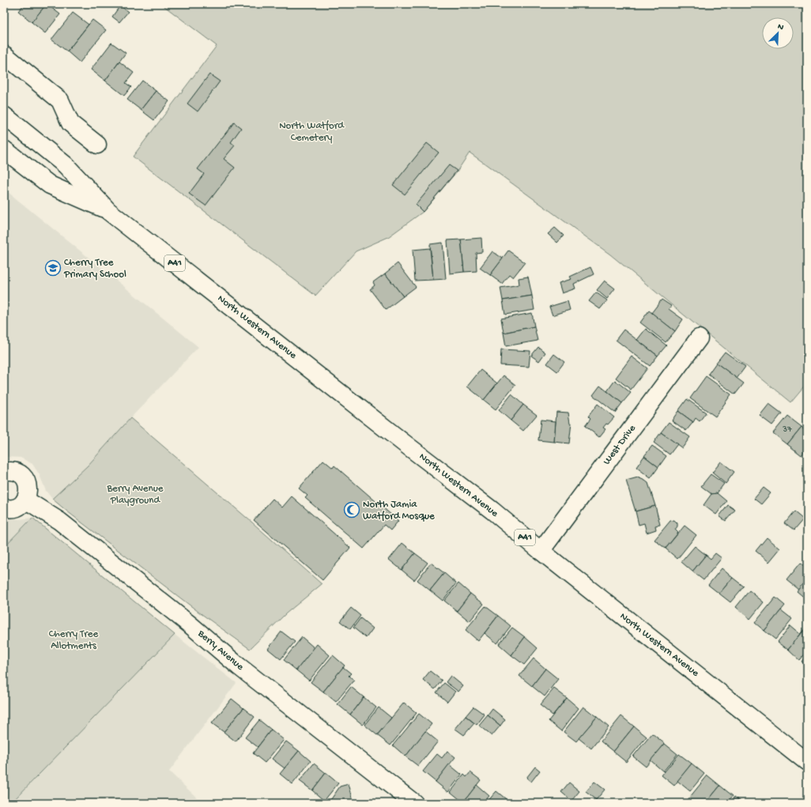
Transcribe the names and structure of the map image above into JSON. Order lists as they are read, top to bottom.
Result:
{
  "streets": {
    "main road": [
      "A41",
      "North Western Avenue",
      "West Drive",
      "Berry Avenue"
    ]
  },
  "crossings": [
    ["North Western Avenue", "West Drive"]
  ],
  "parks": ["North Watford Cemetery", "Berry Avenue Playground", "Cherry Tree Allotments"],
  "places": {
    "school or university": ["Cherry Tree Primary School"],
    "mosque": ["North Jamia Watford Mosque"]
  },
  "house_numbers": ["37"],
  "north": "top right"
}
